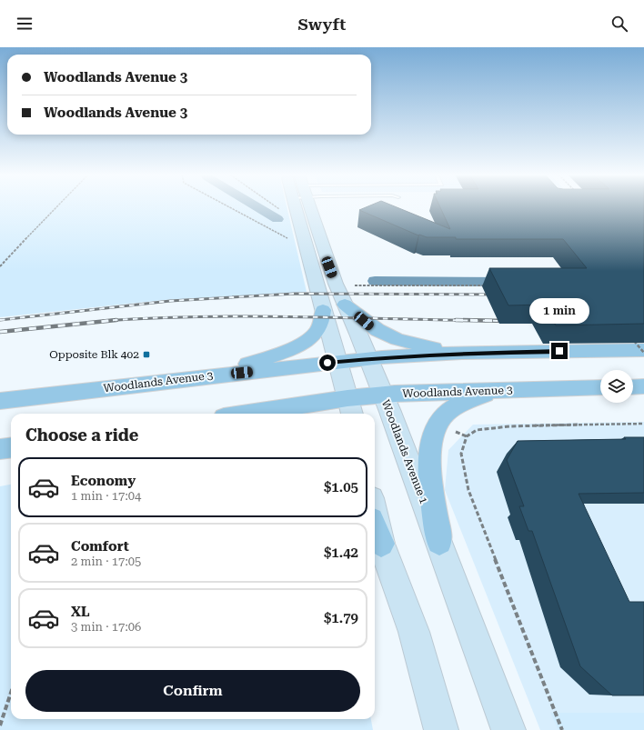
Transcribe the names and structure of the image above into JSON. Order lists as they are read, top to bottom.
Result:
{
  "streets": {
    "main road": ["Woodlands Avenue 3", "Woodlands Avenue 1"]
  },
  "crossings": [
    ["Woodlands Avenue 3", "Woodlands Avenue 1"]
  ],
  "places": {
    "transit": ["Opposite Blk 402"]
  },
  "page": {
    "header": "Swyft",
    "banner": ["Woodlands Avenue 3", "Woodlands Avenue 3"],
    "bubble": "1 min",
    "heading": "Choose a ride",
    "list": [
      {
        "name": "Economy",
        "note": "1 min · 17:04",
        "value": "$1.05"
      },
      {
        "name": "Comfort",
        "note": "2 min · 17:05",
        "value": "$1.42"
      },
      {
        "name": "XL",
        "note": "3 min · 17:06",
        "value": "$1.79"
      }
    ],
    "buttons": "Confirm"
  }
}
